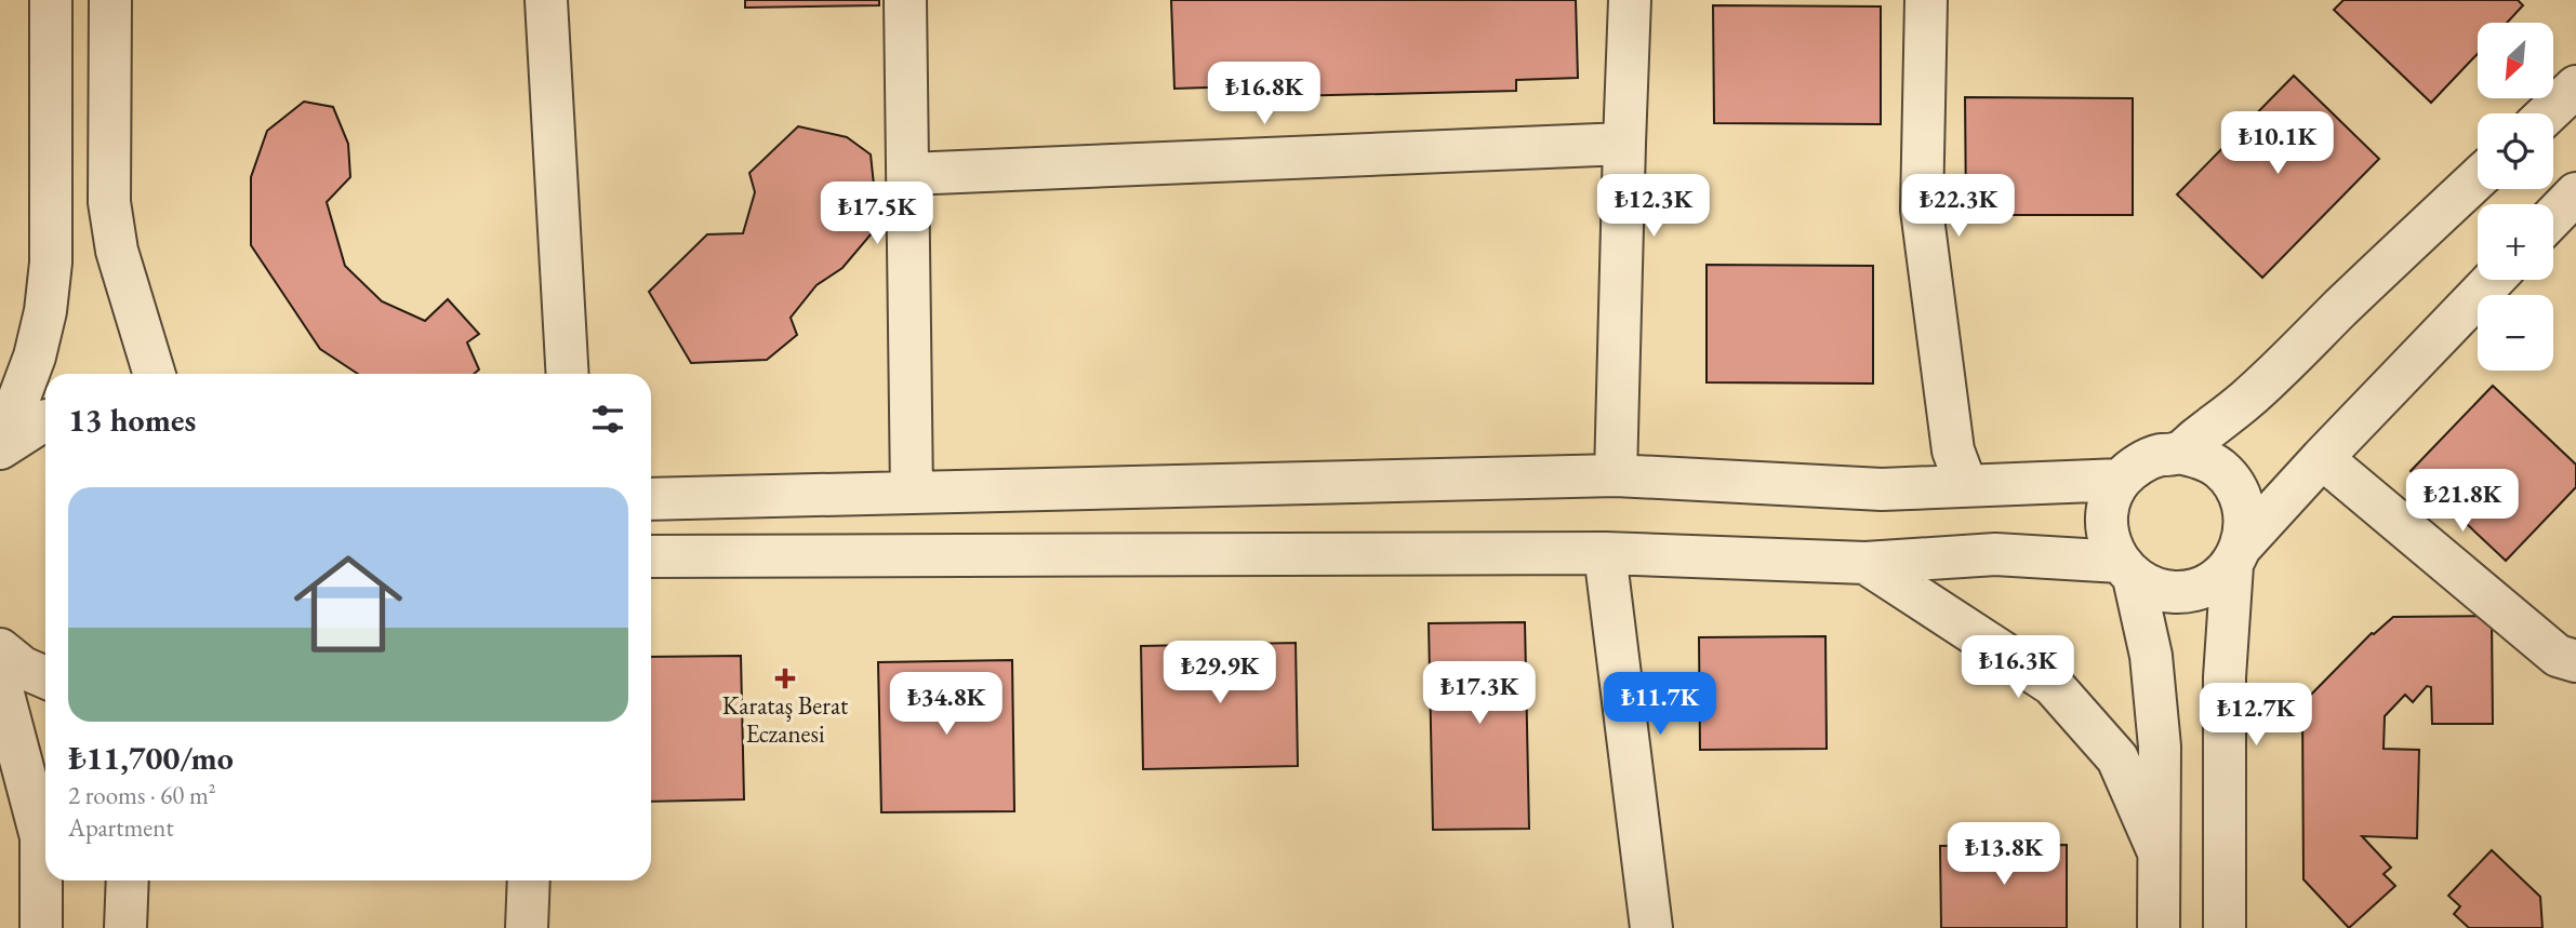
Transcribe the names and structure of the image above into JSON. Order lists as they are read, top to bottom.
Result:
{
  "places": {
    "health": ["Karataş Berat Eczanesi"]
  },
  "north": "bottom left",
  "page": {
    "map_buttons": ["+", "−"],
    "price": [
      "₺16.8K",
      "₺10.1K",
      "₺12.3K",
      "₺22.3K",
      "₺17.5K",
      "₺21.8K",
      "₺16.3K",
      "₺29.9K",
      "₺17.3K",
      "₺34.8K",
      "₺11.7K",
      "₺12.7K",
      "₺13.8K"
    ],
    "heading": "13 homes",
    "list": [
      {
        "name": "₺11,700/mo",
        "note": "2 rooms · 60 m² · Apartment"
      }
    ]
  }
}
